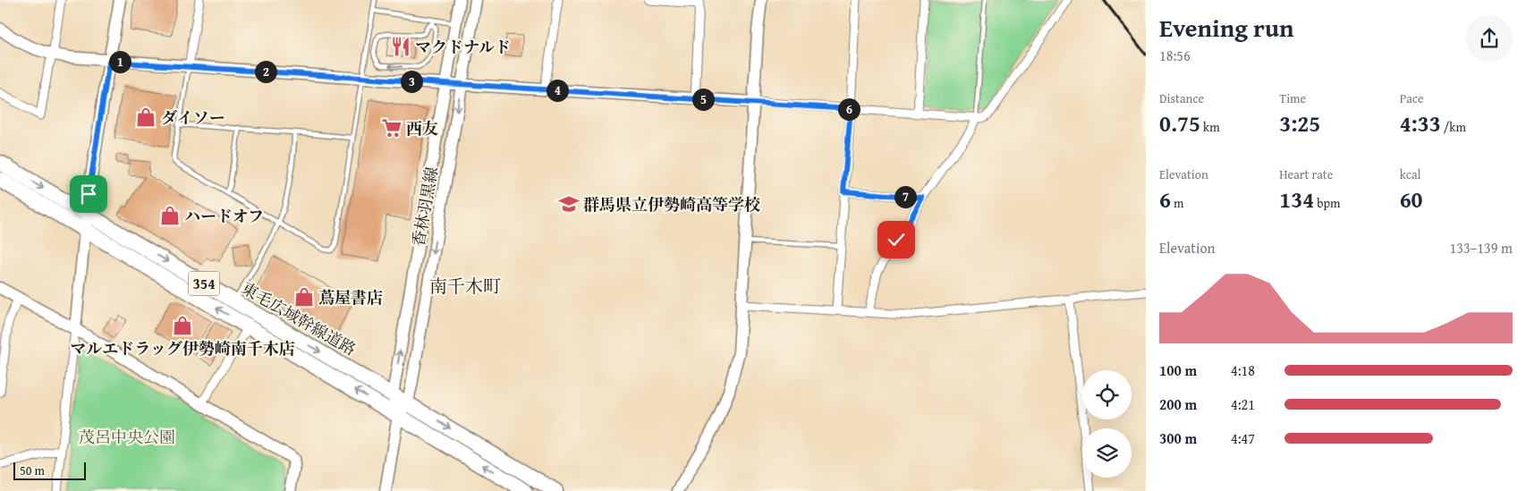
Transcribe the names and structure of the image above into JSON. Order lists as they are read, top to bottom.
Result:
{
  "streets": {
    "highway": ["354", "東毛広域幹線道路"],
    "street": ["香林羽黒線"]
  },
  "crossings": [
    ["香林羽黒線", "東毛広域幹線道路"]
  ],
  "districts": ["南千木町"],
  "parks": ["茂呂中央公園"],
  "places": {
    "restaurant": ["マクドナルド"],
    "shop": [
      "ダイソー",
      "ハードオフ",
      "蔦屋書店",
      "マルエドラッグ伊勢崎南千木店"
    ],
    "supermarket": ["西友"],
    "school or university": ["群馬県立伊勢崎高等学校"]
  },
  "scale_bar": "50 m",
  "page": {
    "heading": ["Evening run", "18:56"],
    "pins": [
      "1",
      "2",
      "3",
      "4",
      "5",
      "6",
      "7"
    ],
    "stats": [
      ["Distance", "0.75 km"],
      ["Time", "3:25"],
      ["Pace", "4:33 /km"],
      ["Elevation", "6 m"],
      ["Heart rate", "134 bpm"],
      ["kcal", "60"]
    ],
    "chart": ["Elevation", "133–139 m"],
    "list": [
      {
        "name": "100 m",
        "note": "4:18"
      },
      {
        "name": "200 m",
        "note": "4:21"
      },
      {
        "name": "300 m",
        "note": "4:47"
      }
    ],
    "scale": "50 m"
  }
}
